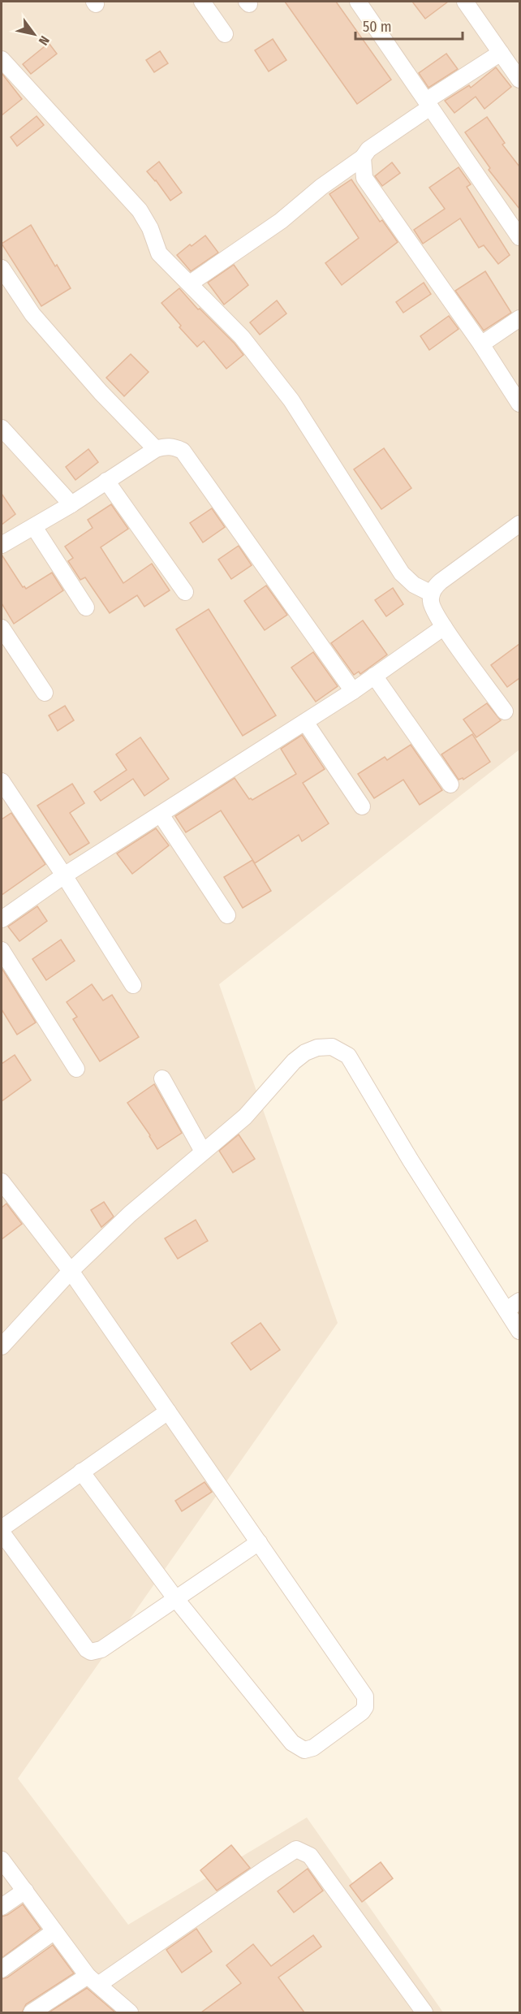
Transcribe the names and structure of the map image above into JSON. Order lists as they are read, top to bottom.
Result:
{
  "scale_bar": "50 m",
  "north": "bottom right"
}
